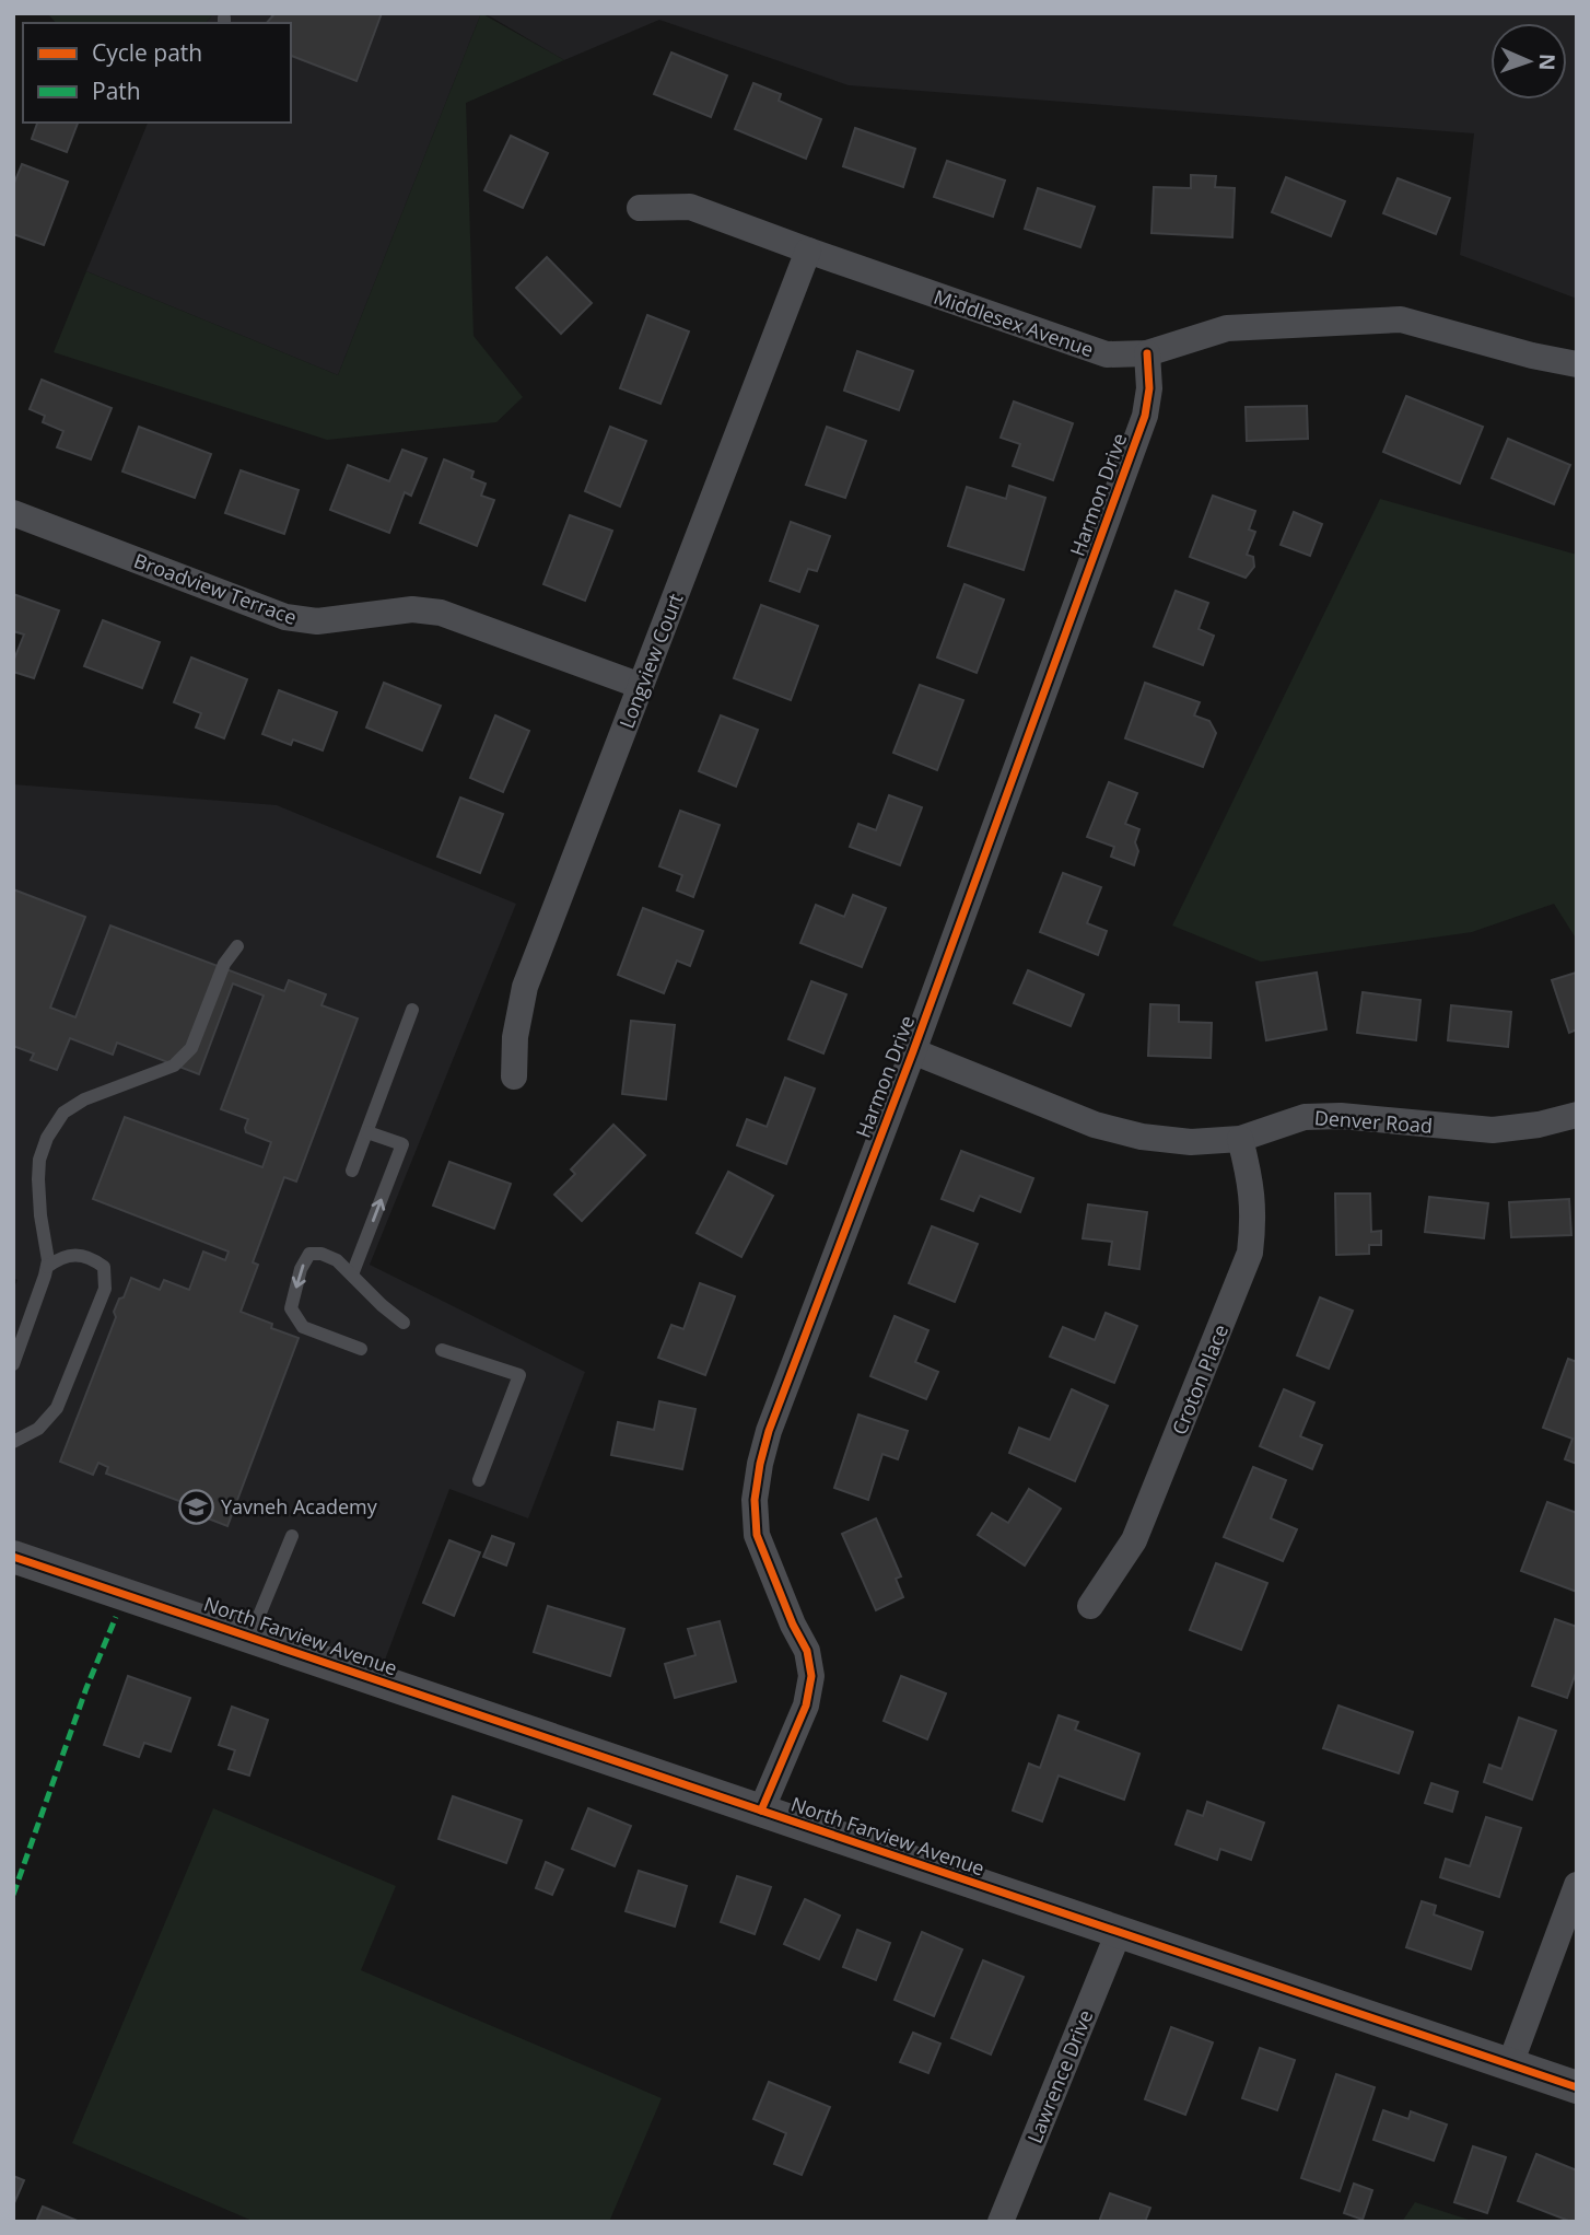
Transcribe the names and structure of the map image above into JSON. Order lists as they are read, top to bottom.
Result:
{
  "streets": {
    "street": [
      "Middlesex Avenue",
      "Harmon Drive",
      "Broadview Terrace",
      "Longview Court",
      "Denver Road",
      "Croton Place",
      "North Farview Avenue",
      "Lawrence Drive"
    ]
  },
  "crossings": [
    ["Middlesex Avenue", "Harmon Drive"],
    ["Middlesex Avenue", "Longview Court"],
    ["Harmon Drive", "Denver Road"],
    ["Harmon Drive", "North Farview Avenue"],
    ["Broadview Terrace", "Longview Court"],
    ["Denver Road", "Croton Place"],
    ["North Farview Avenue", "Lawrence Drive"]
  ],
  "places": {
    "school or university": ["Yavneh Academy"]
  },
  "legend": ["Cycle path", "Path"],
  "north": "right"
}
